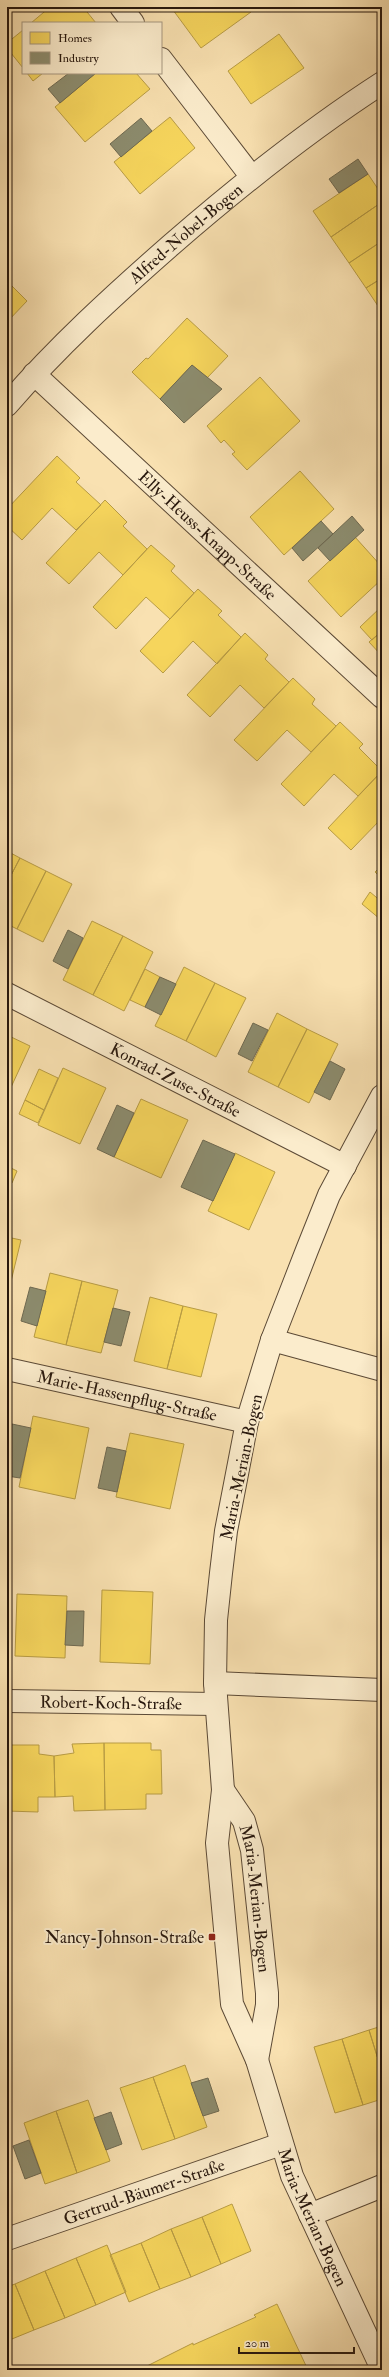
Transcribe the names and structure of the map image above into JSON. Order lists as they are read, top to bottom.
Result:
{
  "streets": {
    "street": [
      "Alfred-Nobel-Bogen",
      "Elly-Heuss-Knapp-Straße",
      "Konrad-Zuse-Straße",
      "Marie-Hassenpflug-Straße",
      "Maria-Merian-Bogen",
      "Robert-Koch-Straße",
      "Gertrud-Bäumer-Straße"
    ]
  },
  "crossings": [
    ["Alfred-Nobel-Bogen", "Elly-Heuss-Knapp-Straße"],
    ["Konrad-Zuse-Straße", "Maria-Merian-Bogen"],
    ["Marie-Hassenpflug-Straße", "Maria-Merian-Bogen"],
    ["Maria-Merian-Bogen", "Robert-Koch-Straße"],
    ["Maria-Merian-Bogen", "Gertrud-Bäumer-Straße"]
  ],
  "places": {
    "transit": ["Nancy-Johnson-Straße"]
  },
  "legend": ["Homes", "Industry"],
  "scale_bar": "20 m"
}
